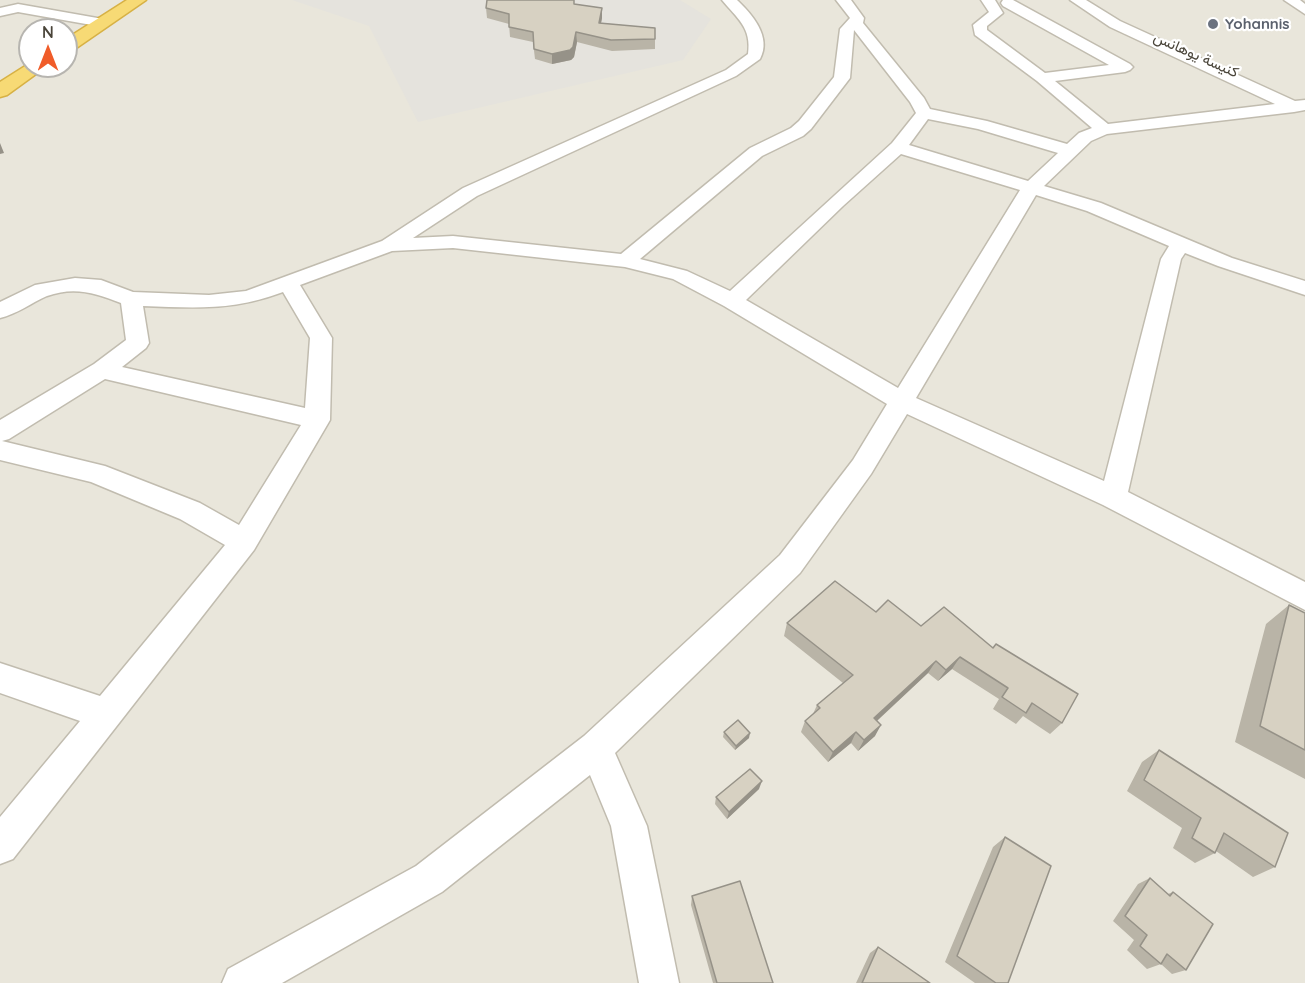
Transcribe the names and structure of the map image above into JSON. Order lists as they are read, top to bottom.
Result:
{
  "streets": {
    "street": ["كنيسة يوهانس"]
  },
  "places": ["Yohannis"],
  "north": "top"
}
